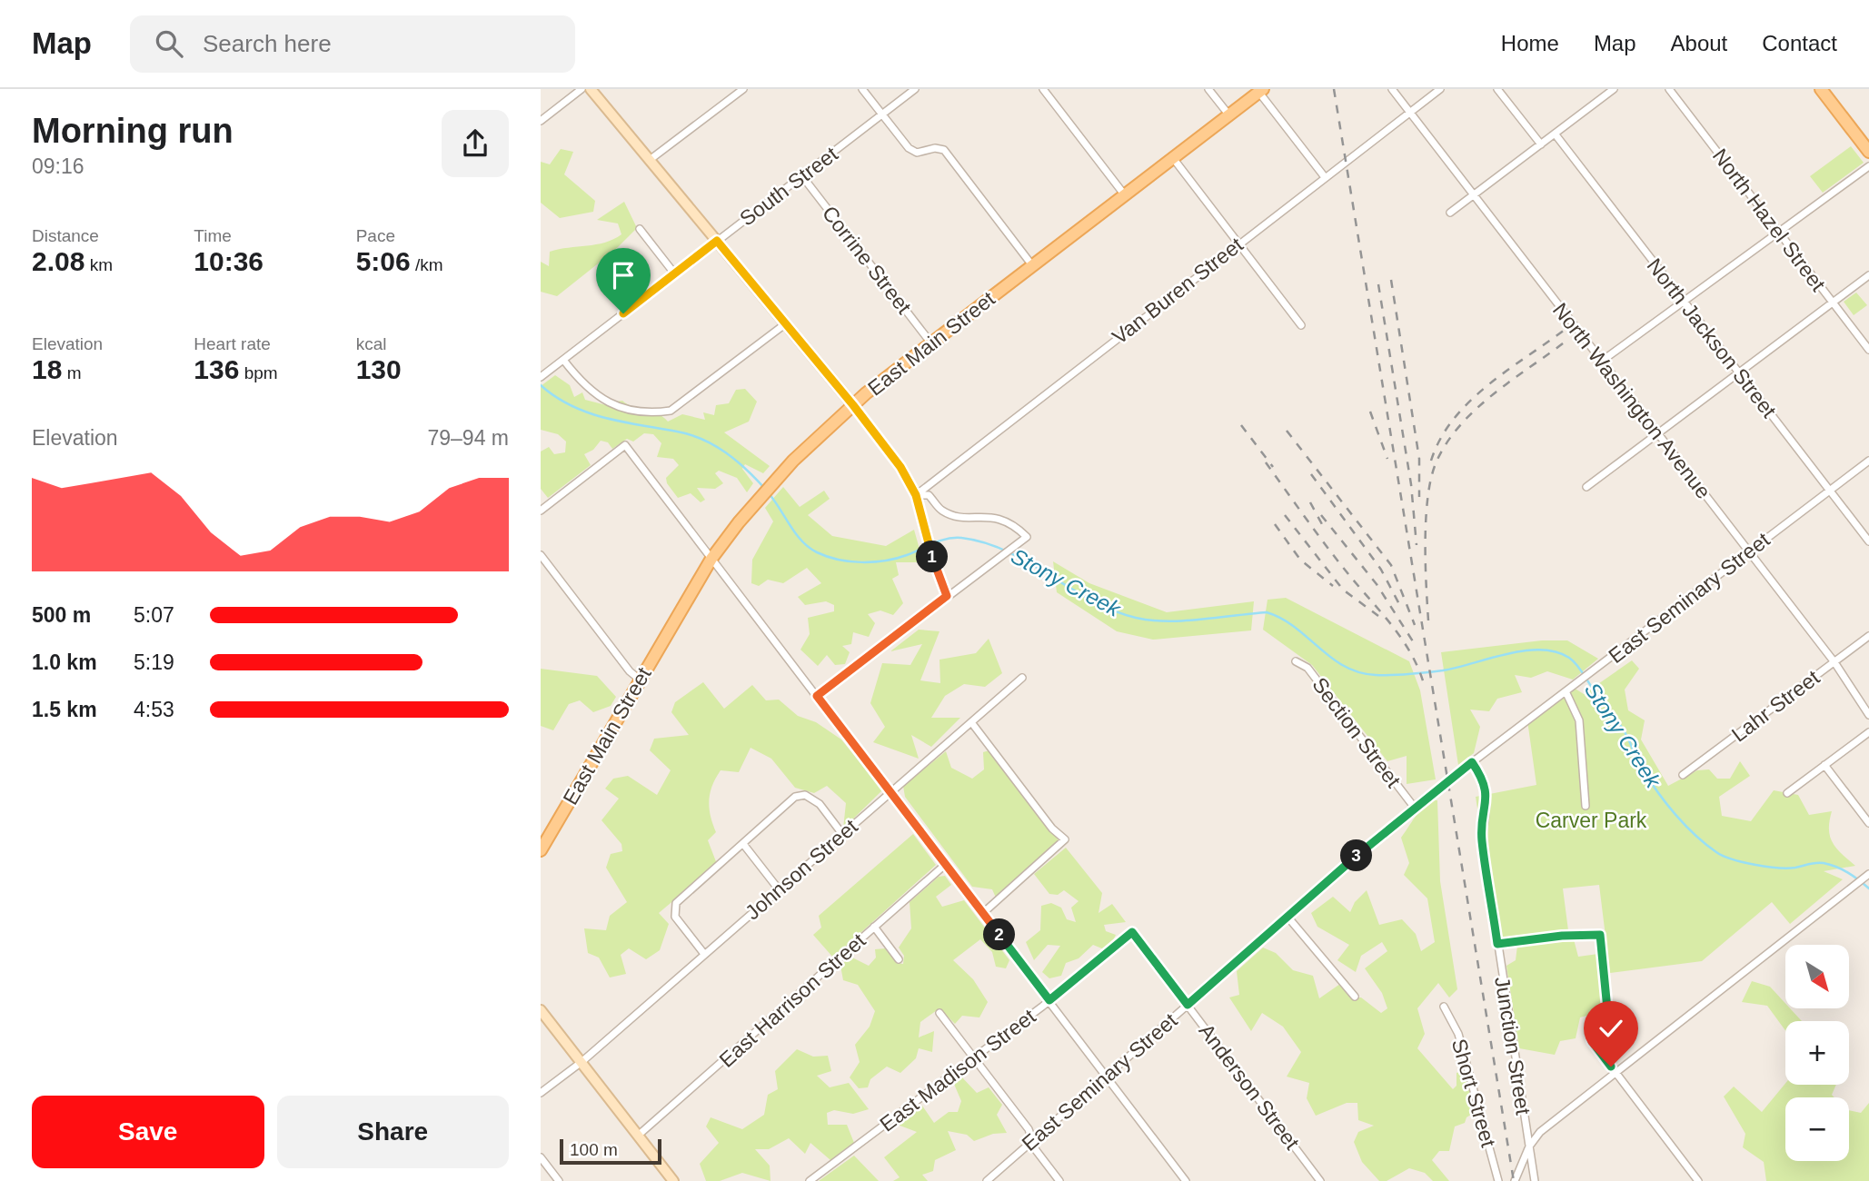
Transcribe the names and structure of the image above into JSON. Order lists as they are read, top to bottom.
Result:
{
  "streets": {
    "main road": ["East Main Street"],
    "street": [
      "South Street",
      "North Hazel Street",
      "Corrine Street",
      "Van Buren Street",
      "North Jackson Street",
      "North Washington Avenue",
      "East Seminary Street",
      "Lahr Street",
      "Section Street",
      "Johnson Street",
      "East Harrison Street",
      "Junction Street",
      "East Madison Street",
      "Anderson Street",
      "Short Street"
    ]
  },
  "crossings": [
    ["South Street", "Corrine Street"],
    ["Corrine Street", "East Main Street"],
    ["Van Buren Street", "North Washington Avenue"],
    ["North Jackson Street", "East Seminary Street"],
    ["North Washington Avenue", "East Seminary Street"],
    ["North Washington Avenue", "Lahr Street"],
    ["East Seminary Street", "Section Street"],
    ["East Seminary Street", "Junction Street"],
    ["East Seminary Street", "Anderson Street"],
    ["East Madison Street", "Anderson Street"]
  ],
  "water": ["Stony Creek"],
  "parks": ["Carver Park"],
  "scale_bar": "100 m",
  "north": "bottom right",
  "page": {
    "header": "Map",
    "search": "Search here",
    "nav": [
      "Home",
      "Map",
      "About",
      "Contact"
    ],
    "heading": ["Morning run", "09:16"],
    "stats": [
      ["Distance", "2.08 km"],
      ["Time", "10:36"],
      ["Pace", "5:06 /km"],
      ["Elevation", "18 m"],
      ["Heart rate", "136 bpm"],
      ["kcal", "130"]
    ],
    "chart": ["Elevation", "79–94 m"],
    "pins": ["1", "3", "2"],
    "list": [
      {
        "name": "500 m",
        "note": "5:07"
      },
      {
        "name": "1.0 km",
        "note": "5:19"
      },
      {
        "name": "1.5 km",
        "note": "4:53"
      }
    ],
    "map_buttons": ["+", "−"],
    "buttons": ["Save", "Share"],
    "scale": "100 m"
  }
}
